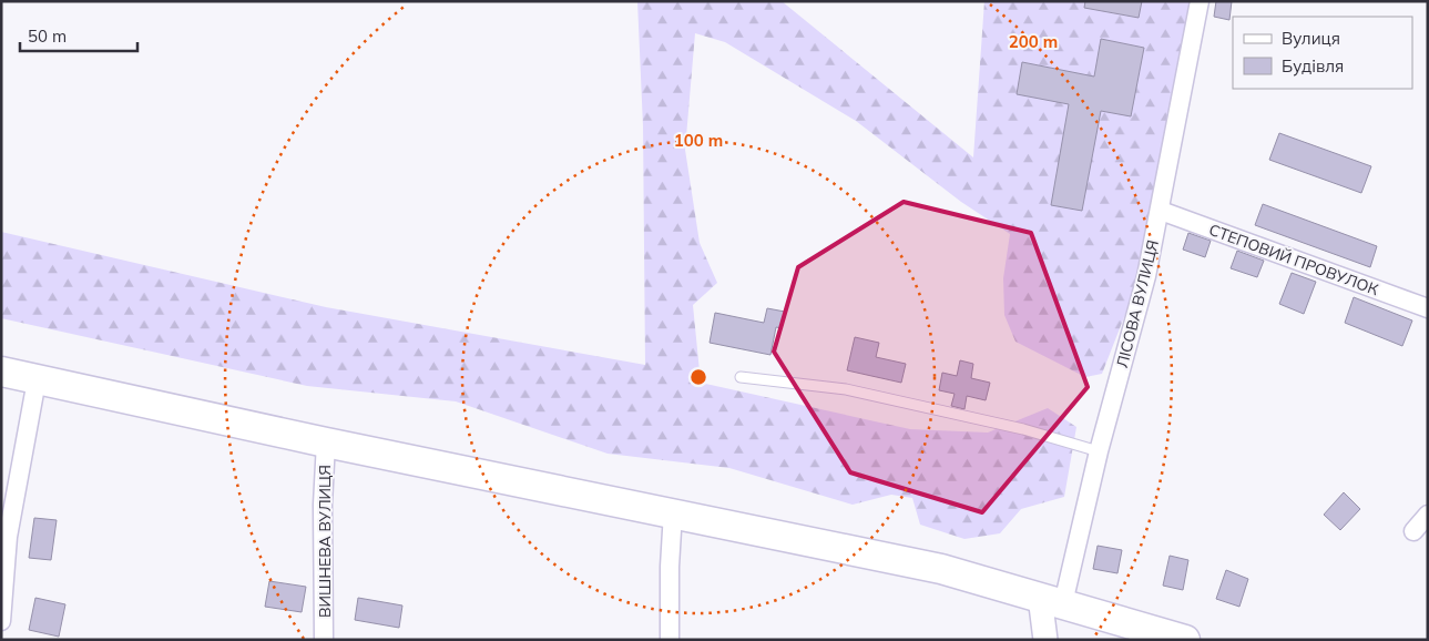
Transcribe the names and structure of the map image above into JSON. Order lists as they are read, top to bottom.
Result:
{
  "streets": {
    "street": ["СТЕПОВИЙ ПРОВУЛОК", "ЛІСОВА ВУЛИЦЯ", "ВИШНЕВА ВУЛИЦЯ"]
  },
  "crossings": [
    ["СТЕПОВИЙ ПРОВУЛОК", "ЛІСОВА ВУЛИЦЯ"]
  ],
  "legend": ["Вулиця", "Будівля"],
  "scale_bar": "50 m",
  "rings": ["200 m", "100 m"]
}
